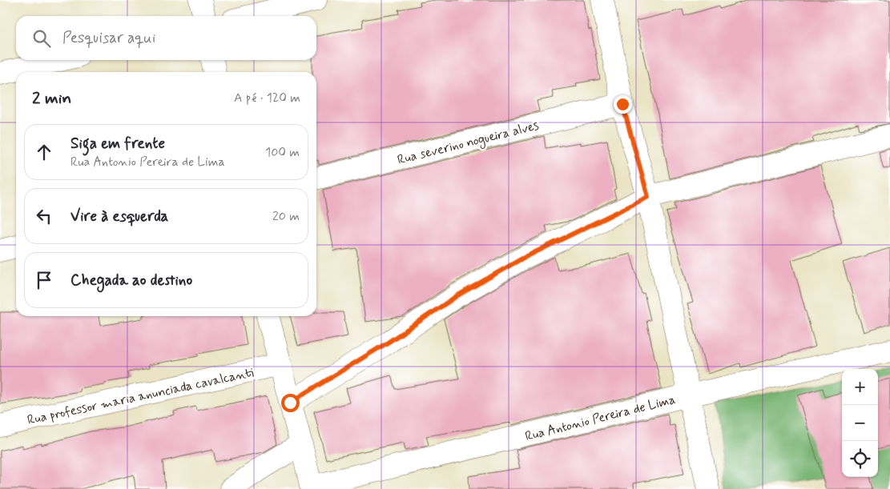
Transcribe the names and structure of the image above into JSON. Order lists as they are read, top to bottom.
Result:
{
  "streets": {
    "street": ["Rua severino nogueira alves", "Rua professor maria anunciada cavalcanti", "Rua Antonio Pereira de Lima"]
  },
  "page": {
    "search": "Pesquisar aqui",
    "heading": ["2 min", "A pé · 120 m"],
    "list": [
      ["Siga em frente", "Rua Antonio Pereira de Lima", "100 m"],
      ["Vire à esquerda", "20 m"],
      "Chegada ao destino"
    ],
    "map_buttons": ["+", "−"]
  }
}
